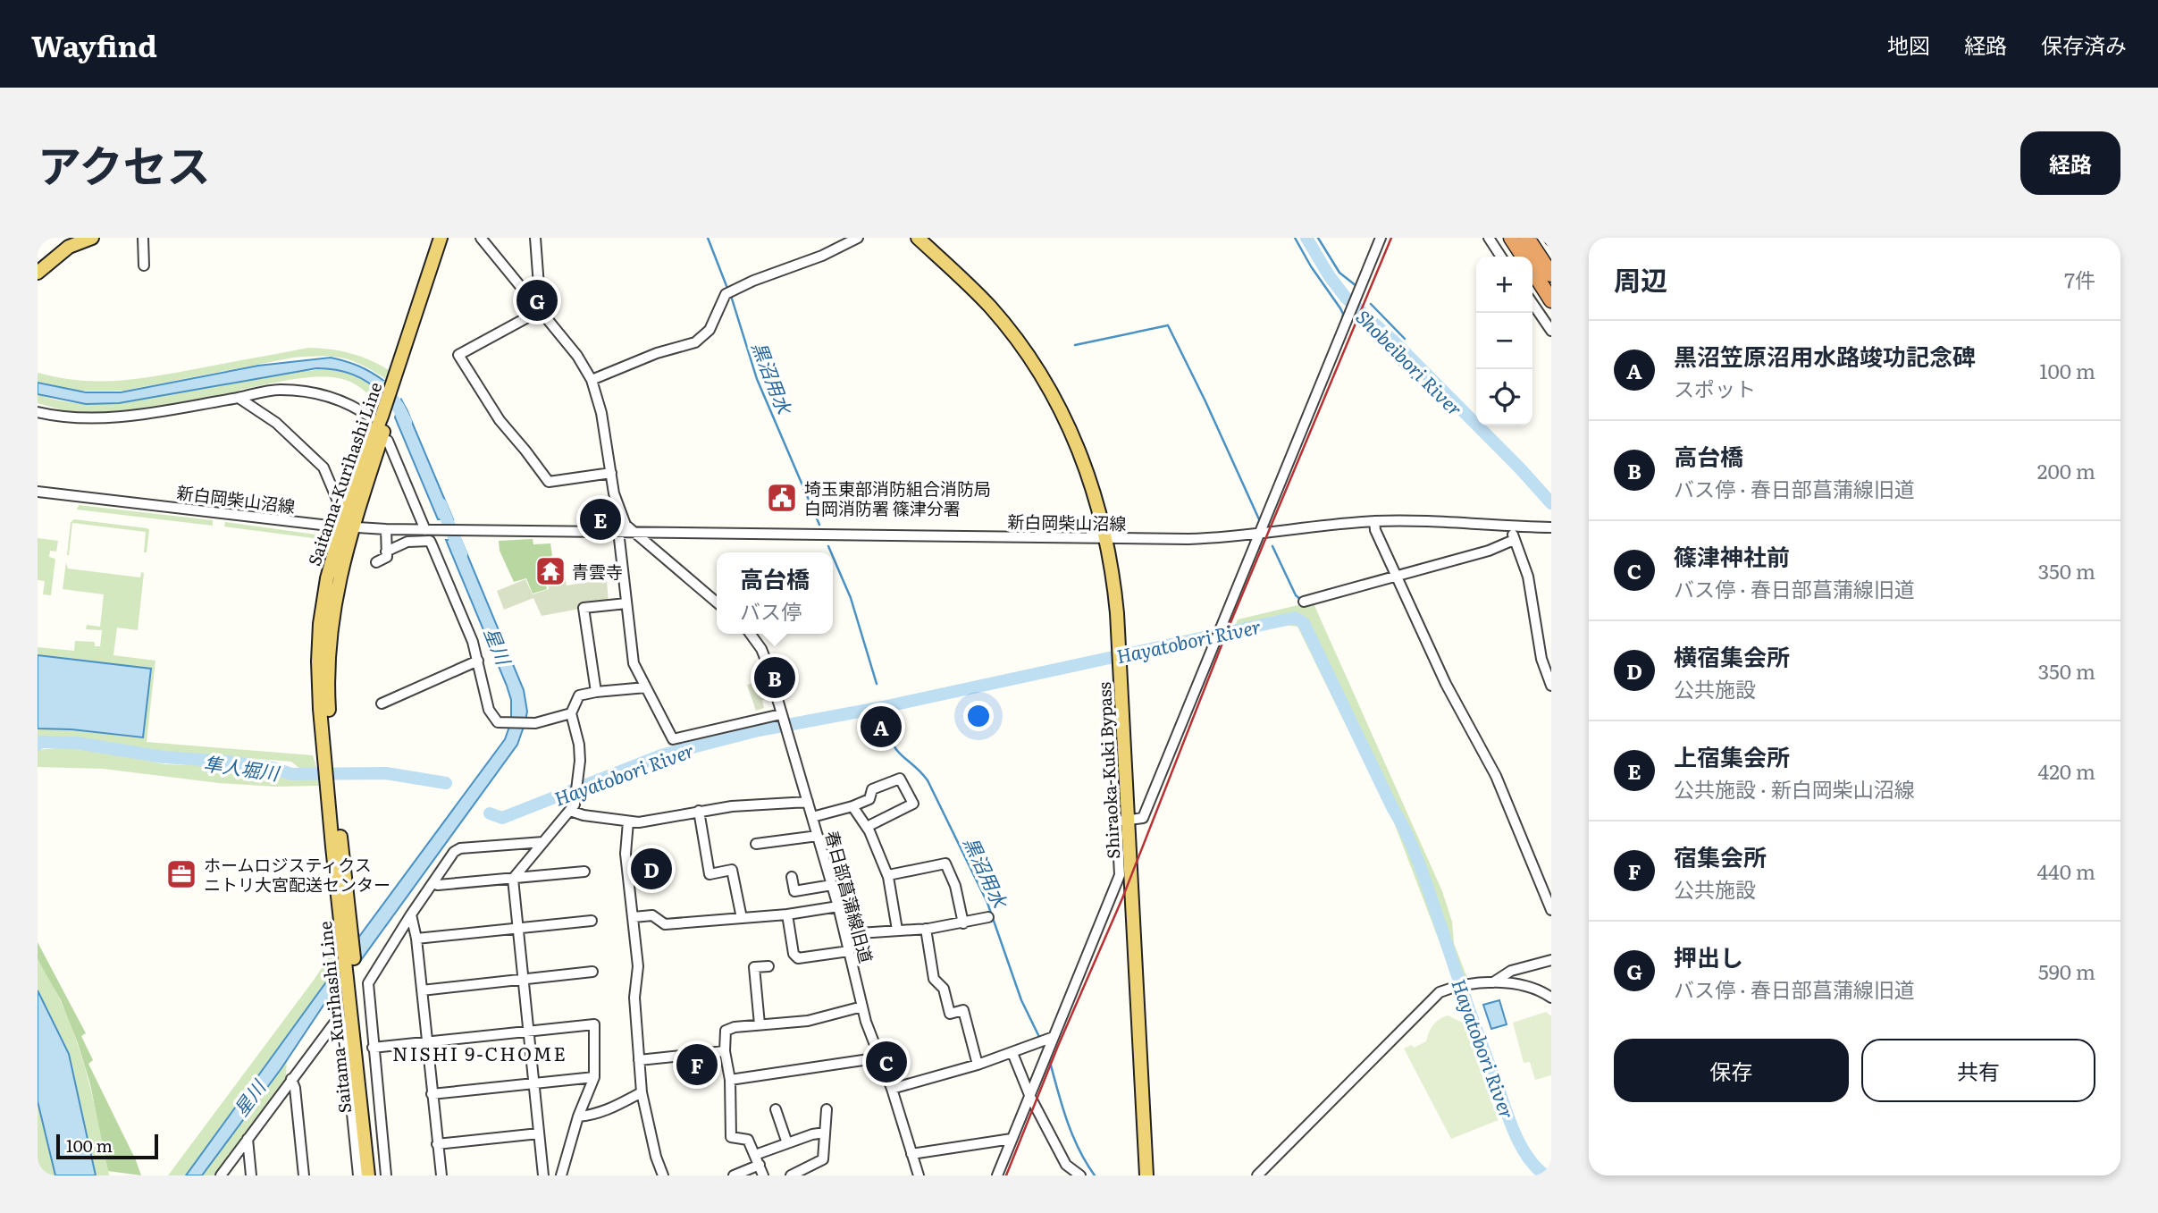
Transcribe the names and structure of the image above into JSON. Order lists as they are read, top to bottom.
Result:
{
  "streets": {
    "main road": ["Saitama-Kurihashi Line", "Shiraoka-Kuki Bypass"],
    "street": ["新白岡柴山沼線", "春日部菖蒲線旧道"]
  },
  "crossings": [
    ["Saitama-Kurihashi Line", "新白岡柴山沼線"],
    ["新白岡柴山沼線", "Shiraoka-Kuki Bypass"]
  ],
  "districts": ["NISHI 9-CHOME"],
  "water": [
    "Shobeibori River",
    "黒沼用水",
    "Hayatobori River",
    "星川",
    "隼人堀川"
  ],
  "places": {
    "public building": ["埼玉東部消防組合消防局 白岡消防署 篠津分署"],
    "temple": ["青雲寺"],
    "office": ["ホームロジスティクス ニトリ大宮配送センター"]
  },
  "scale_bar": "100 m",
  "page": {
    "header": "Wayfind",
    "nav": ["地図", "経路", "保存済み"],
    "title": "アクセス",
    "buttons": [
      "経路",
      ["保存", "共有"]
    ],
    "heading": ["周辺", "7件"],
    "map_buttons": ["+", "−"],
    "pins": [
      "G",
      "E",
      "B",
      "A",
      "D",
      "C",
      "F"
    ],
    "list": [
      {
        "mark": "A",
        "name": "黒沼笠原沼用水路竣功記念碑",
        "note": "スポット",
        "value": "100 m"
      },
      {
        "mark": "B",
        "name": "高台橋",
        "note": "バス停 · 春日部菖蒲線旧道",
        "value": "200 m"
      },
      {
        "mark": "C",
        "name": "篠津神社前",
        "note": "バス停 · 春日部菖蒲線旧道",
        "value": "350 m"
      },
      {
        "mark": "D",
        "name": "横宿集会所",
        "note": "公共施設",
        "value": "350 m"
      },
      {
        "mark": "E",
        "name": "上宿集会所",
        "note": "公共施設 · 新白岡柴山沼線",
        "value": "420 m"
      },
      {
        "mark": "F",
        "name": "宿集会所",
        "note": "公共施設",
        "value": "440 m"
      },
      {
        "mark": "G",
        "name": "押出し",
        "note": "バス停 · 春日部菖蒲線旧道",
        "value": "590 m"
      }
    ],
    "popup": ["高台橋", "バス停"],
    "scale": "100 m"
  }
}
